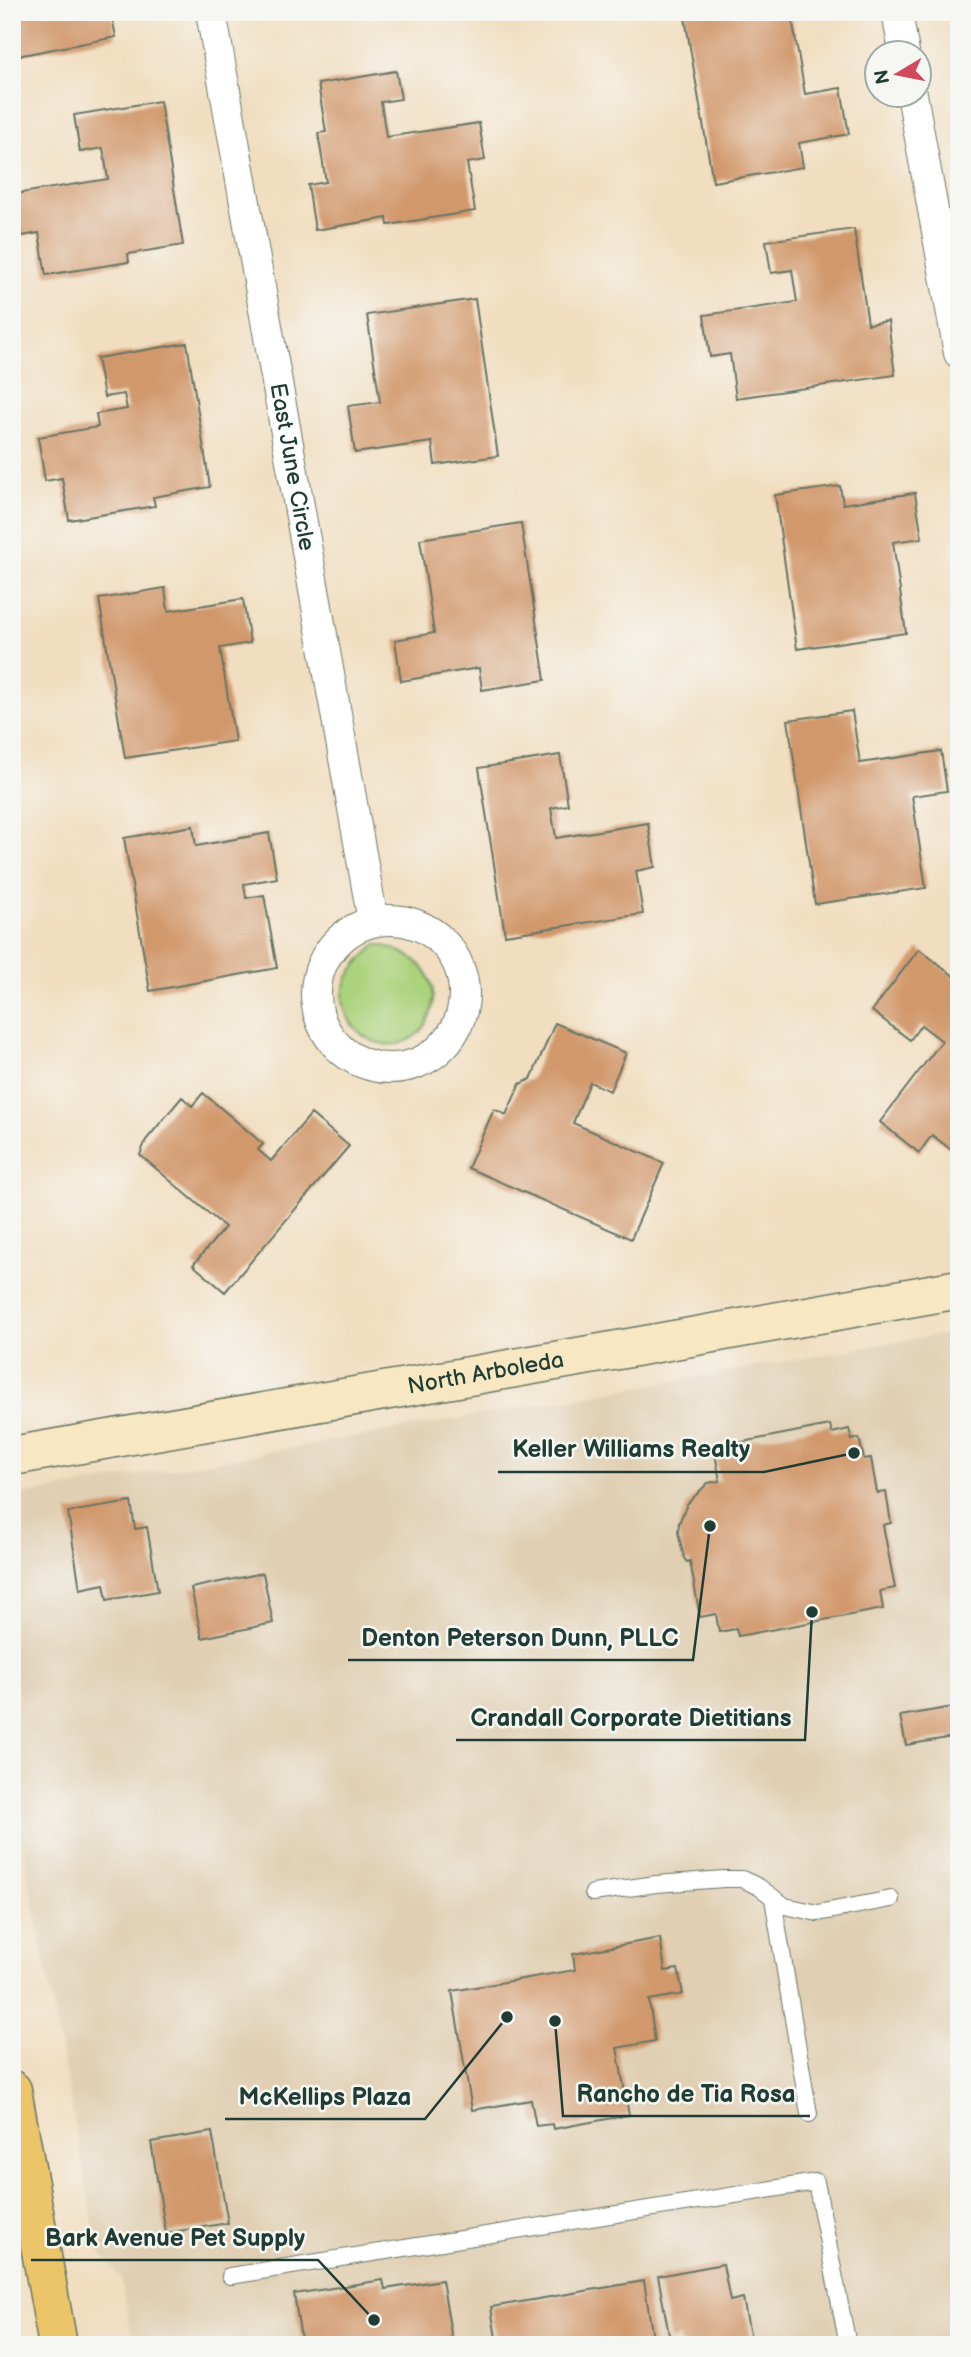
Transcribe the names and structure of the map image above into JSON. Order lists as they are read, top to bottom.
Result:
{
  "streets": {
    "street": ["East June Circle", "North Arboleda"]
  },
  "places": [
    "Keller Williams Realty",
    "Denton Peterson Dunn, PLLC",
    "Crandall Corporate Dietitians",
    "McKellips Plaza",
    "Rancho de Tia Rosa",
    "Bark Avenue Pet Supply"
  ],
  "north": "left"
}
